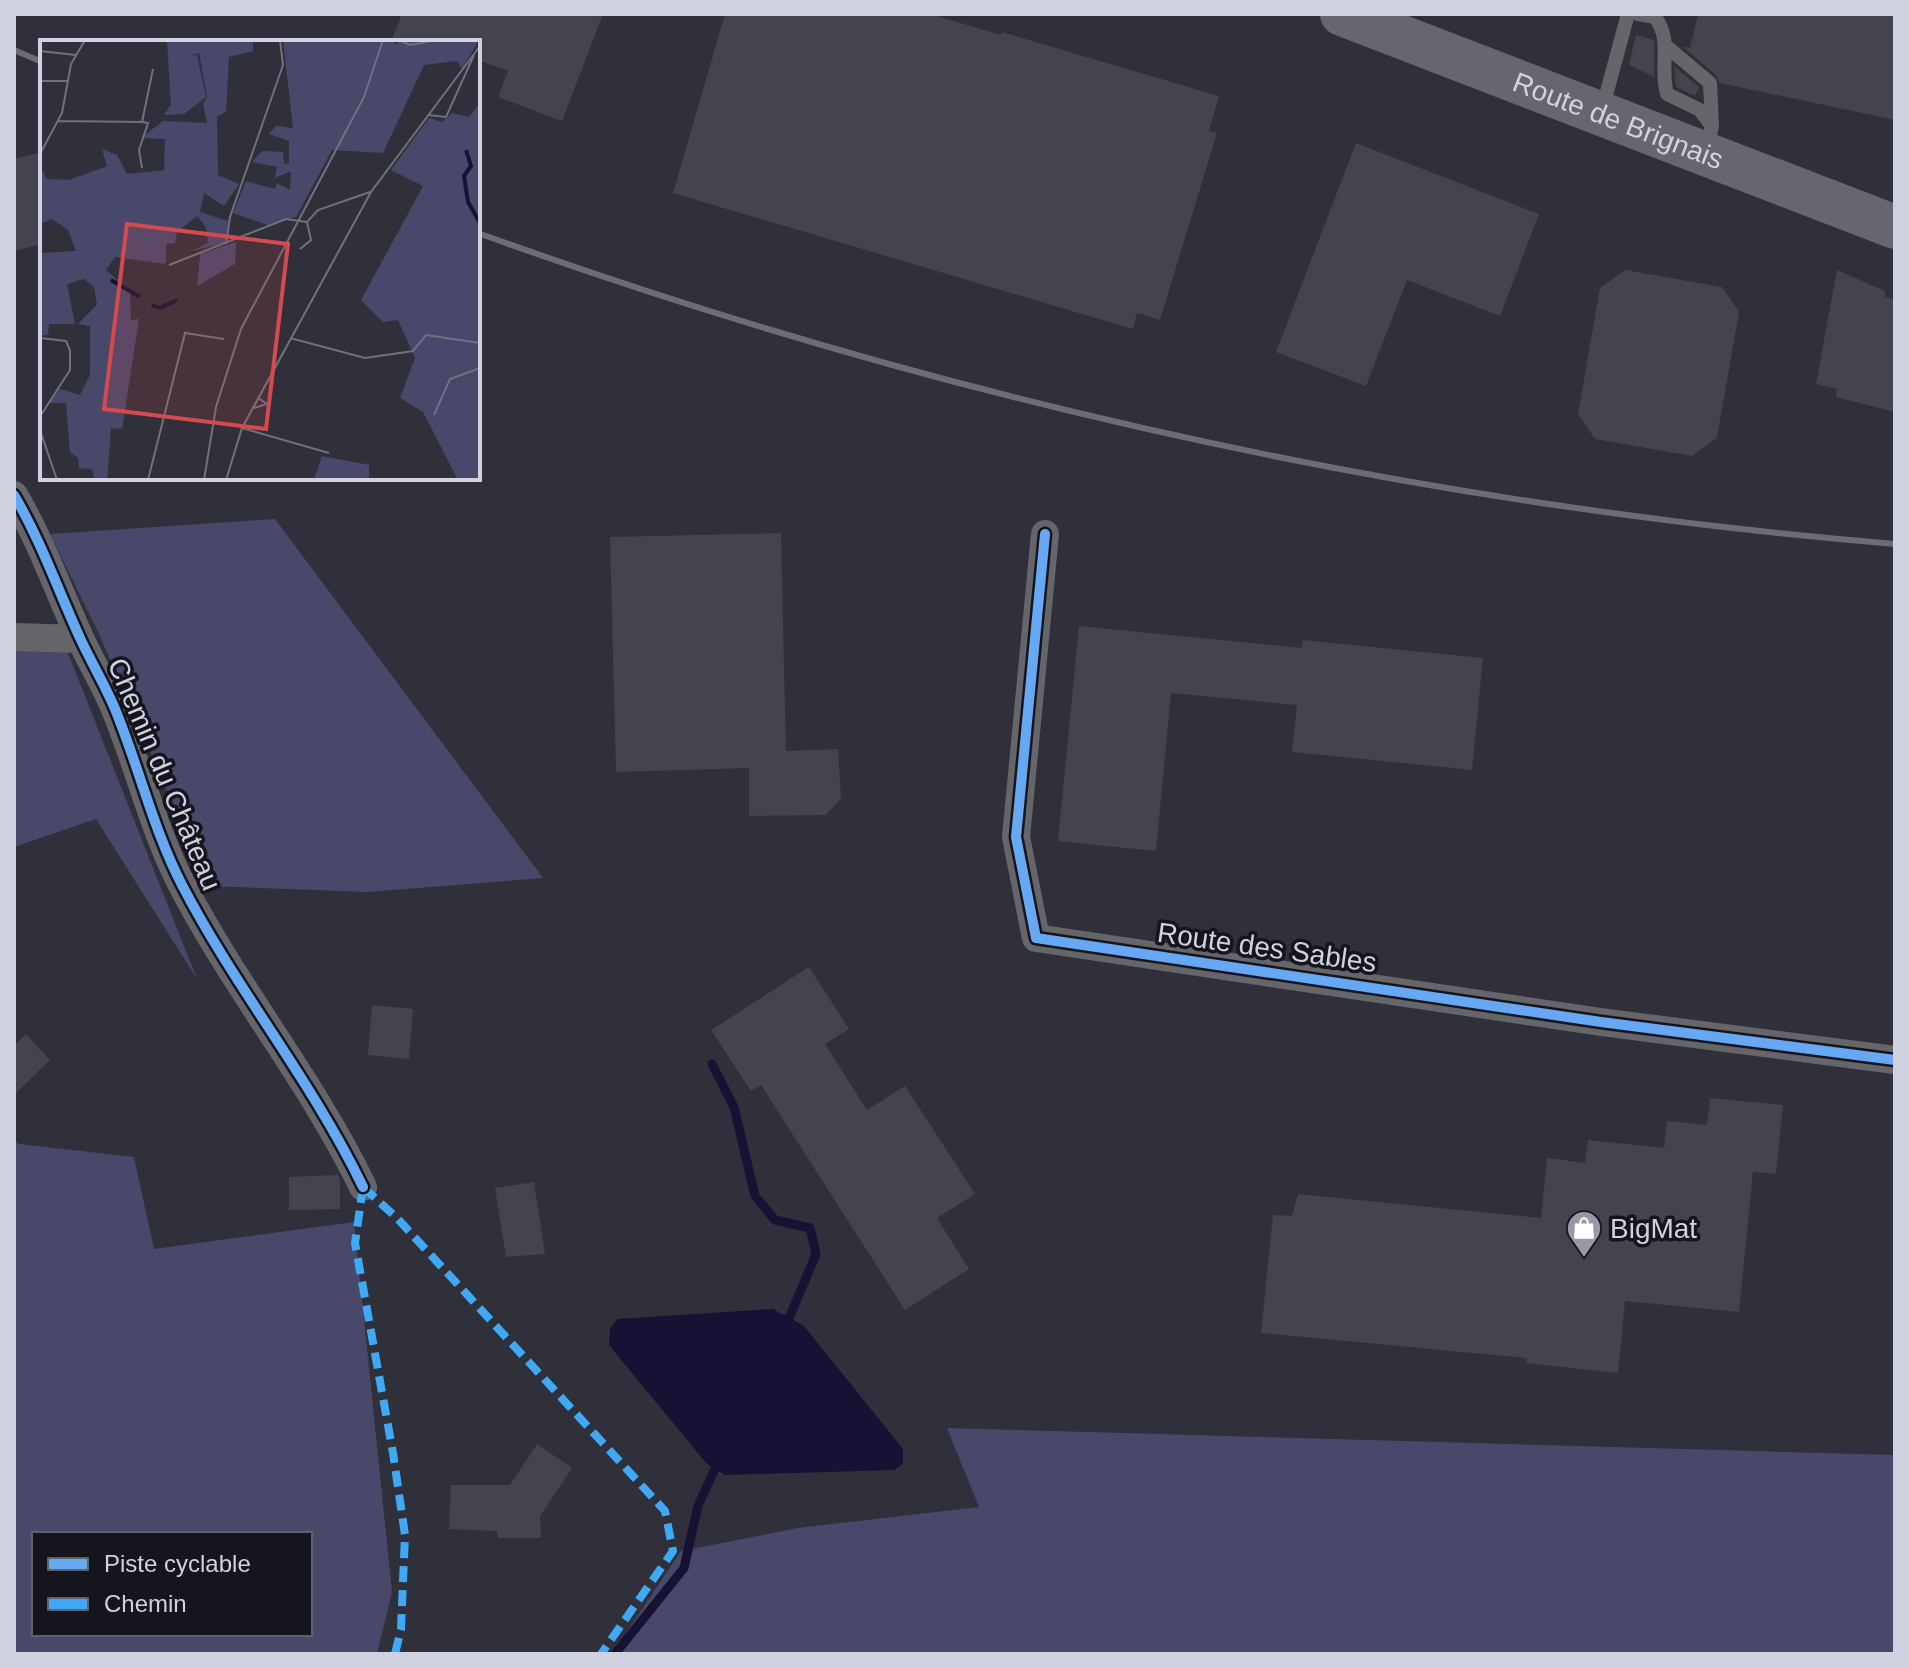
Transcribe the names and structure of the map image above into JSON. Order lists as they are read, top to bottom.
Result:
{
  "streets": {
    "main road": ["Route de Brignais"],
    "street": ["Chemin du Château", "Route des Sables"]
  },
  "places": {
    "shop": ["BigMat"]
  },
  "legend": ["Piste cyclable", "Chemin"]
}
